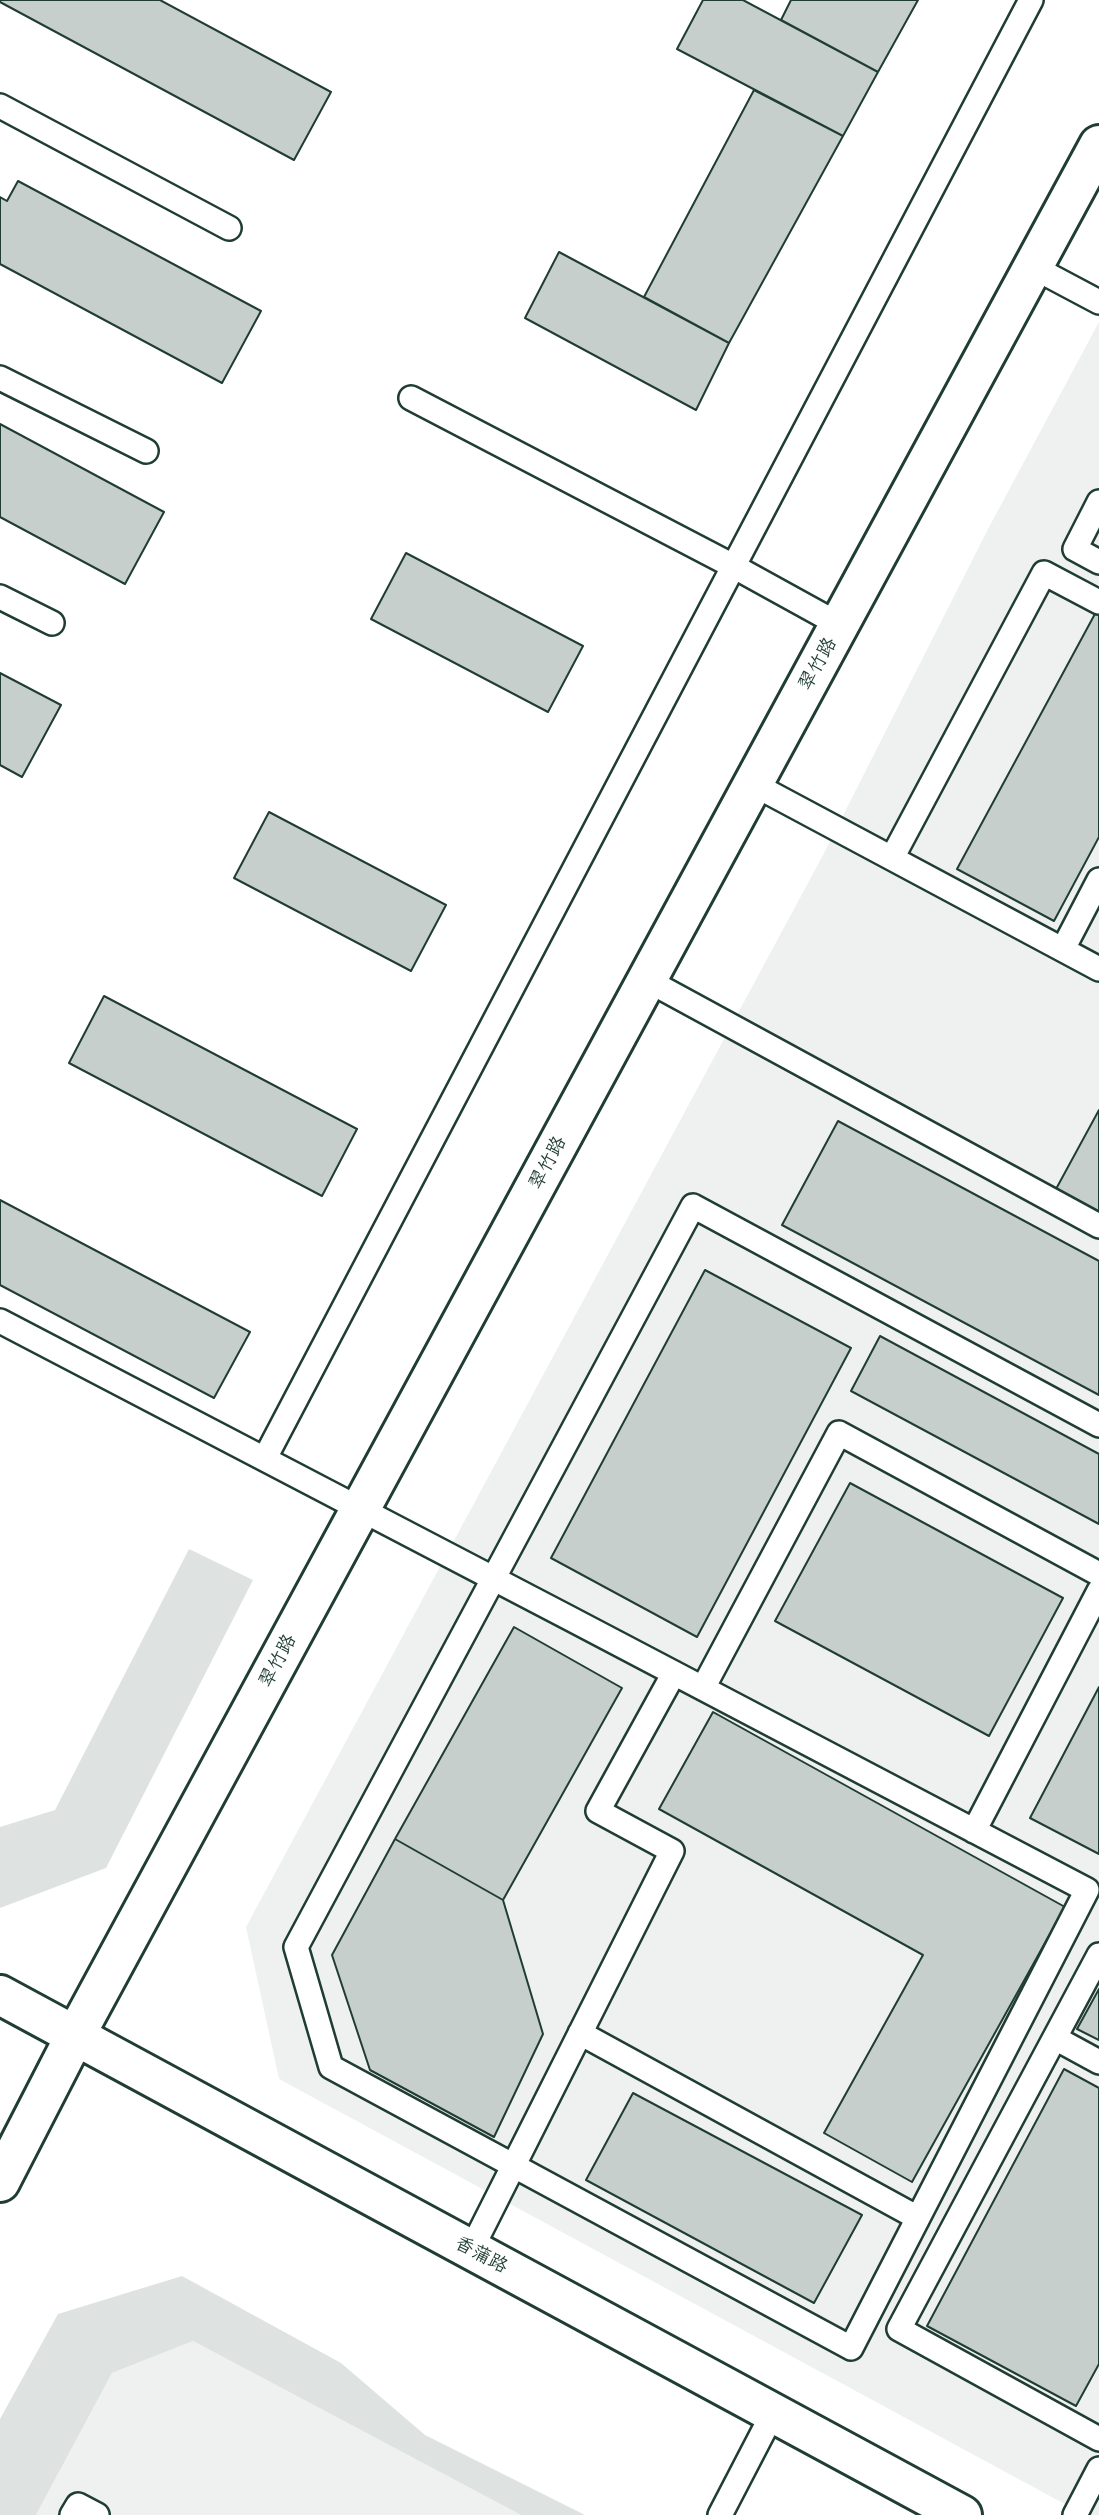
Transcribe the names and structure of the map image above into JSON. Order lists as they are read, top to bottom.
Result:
{
  "streets": {
    "street": ["翠竹路", "香蒲路"]
  },
  "crossings": [
    ["翠竹路", "香蒲路"]
  ]
}
